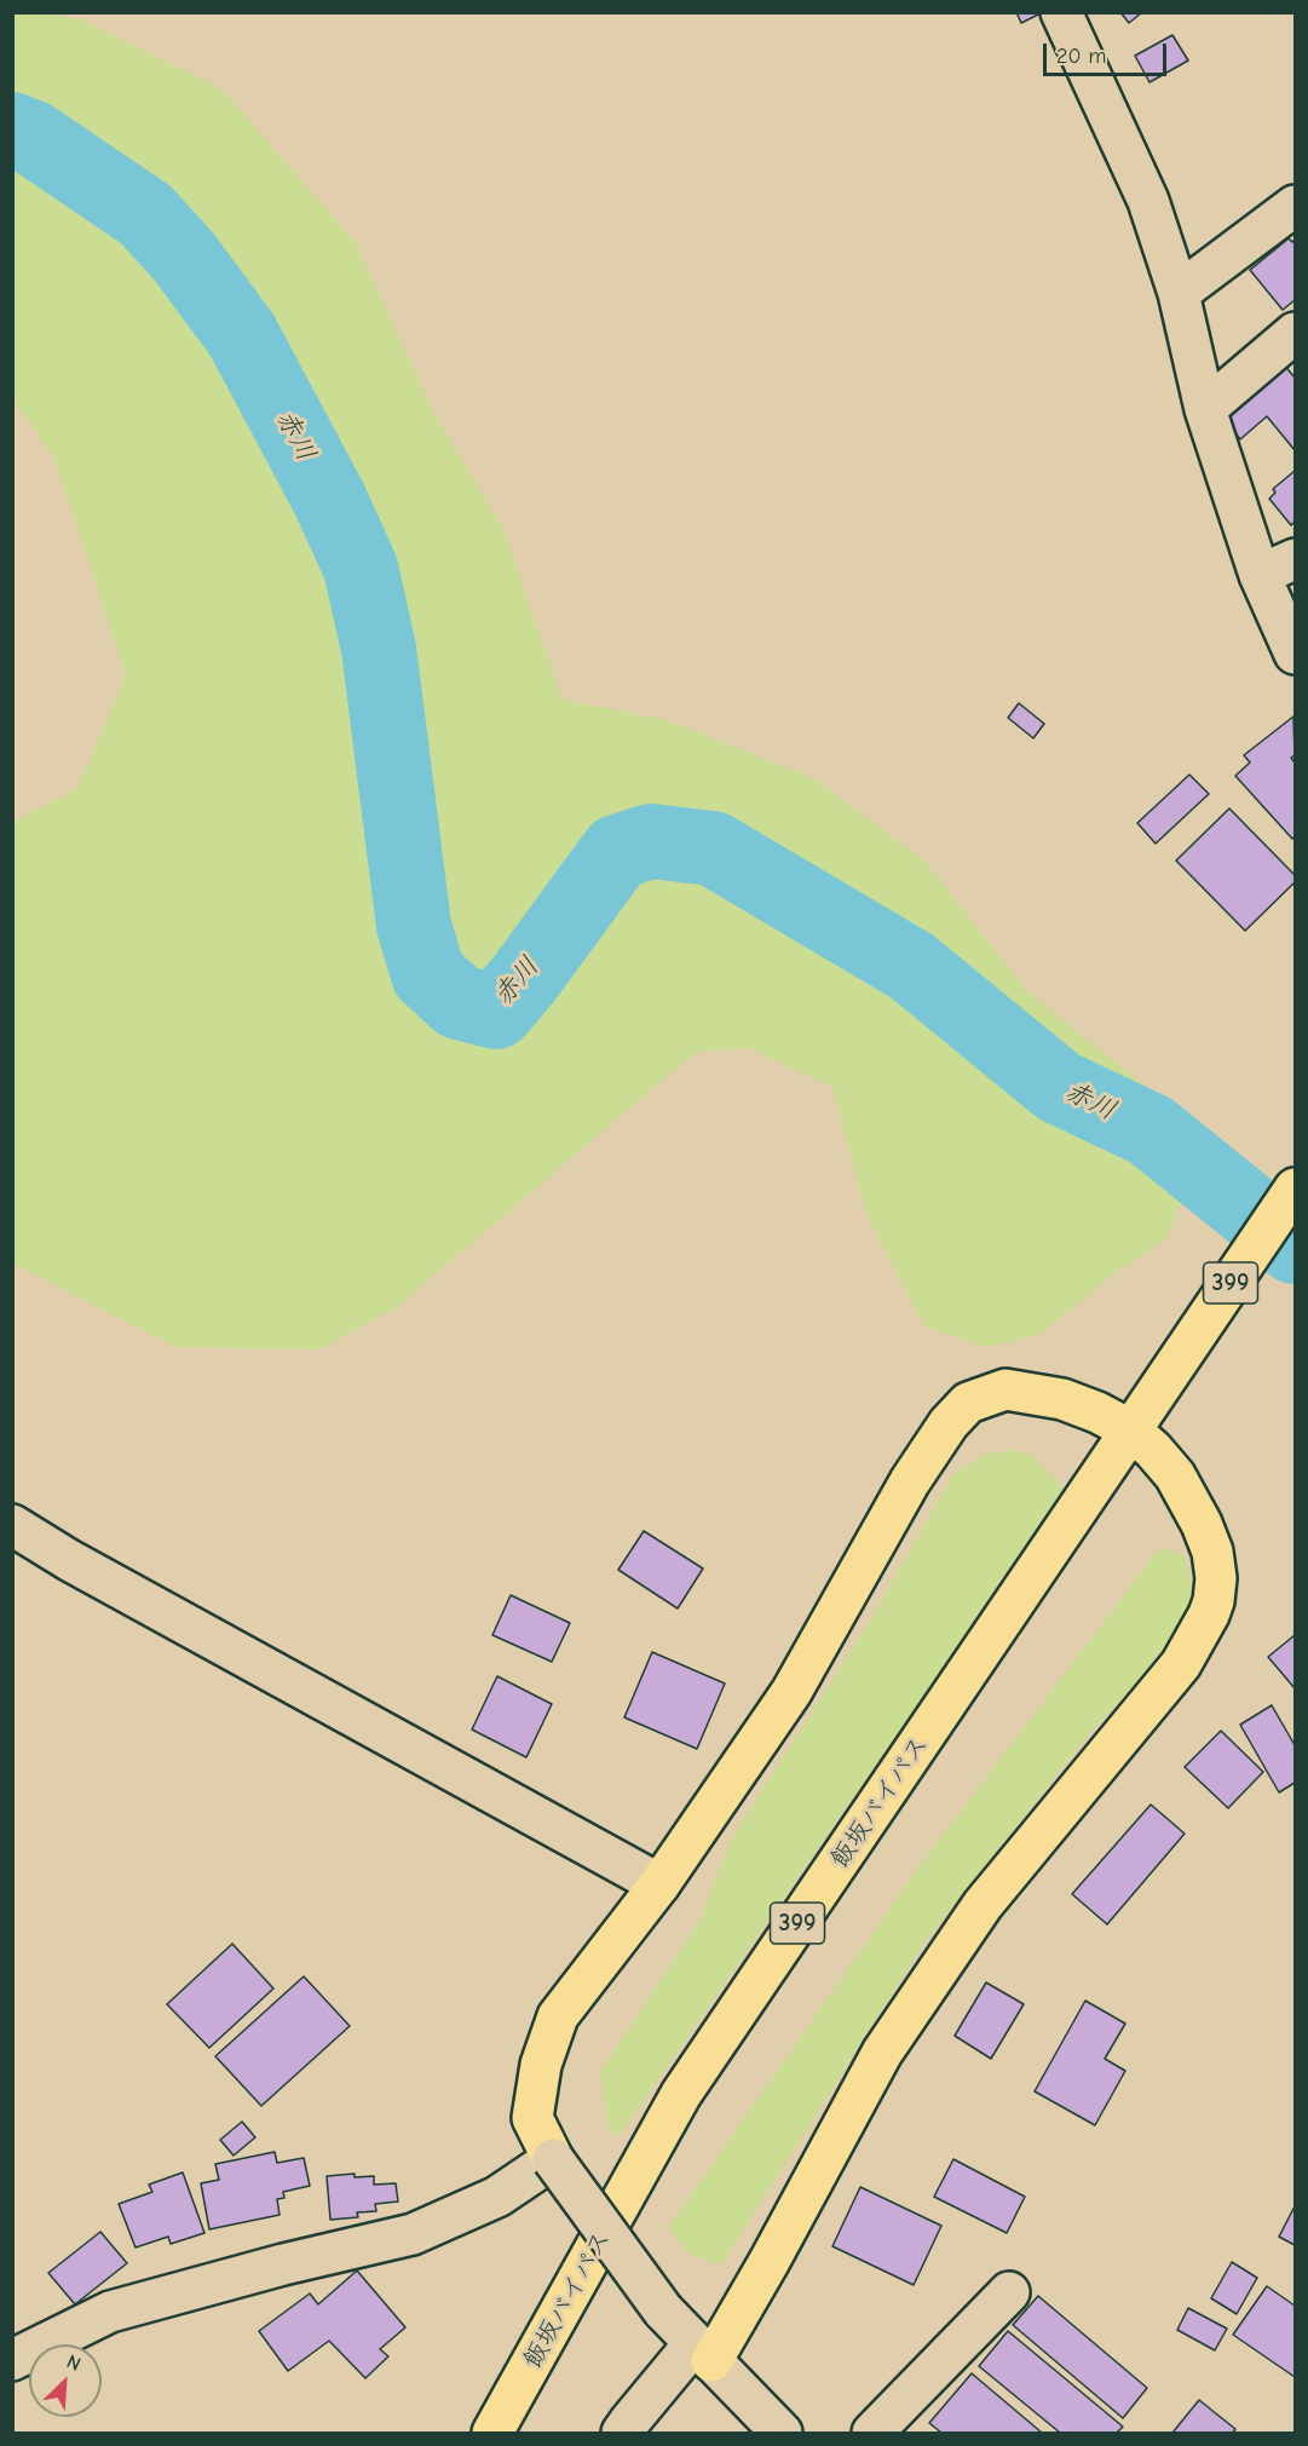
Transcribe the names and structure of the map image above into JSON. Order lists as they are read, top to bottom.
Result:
{
  "streets": {
    "highway": ["399", "飯坂バイパス"]
  },
  "water": ["赤川"],
  "scale_bar": "20 m",
  "north": "top right"
}
